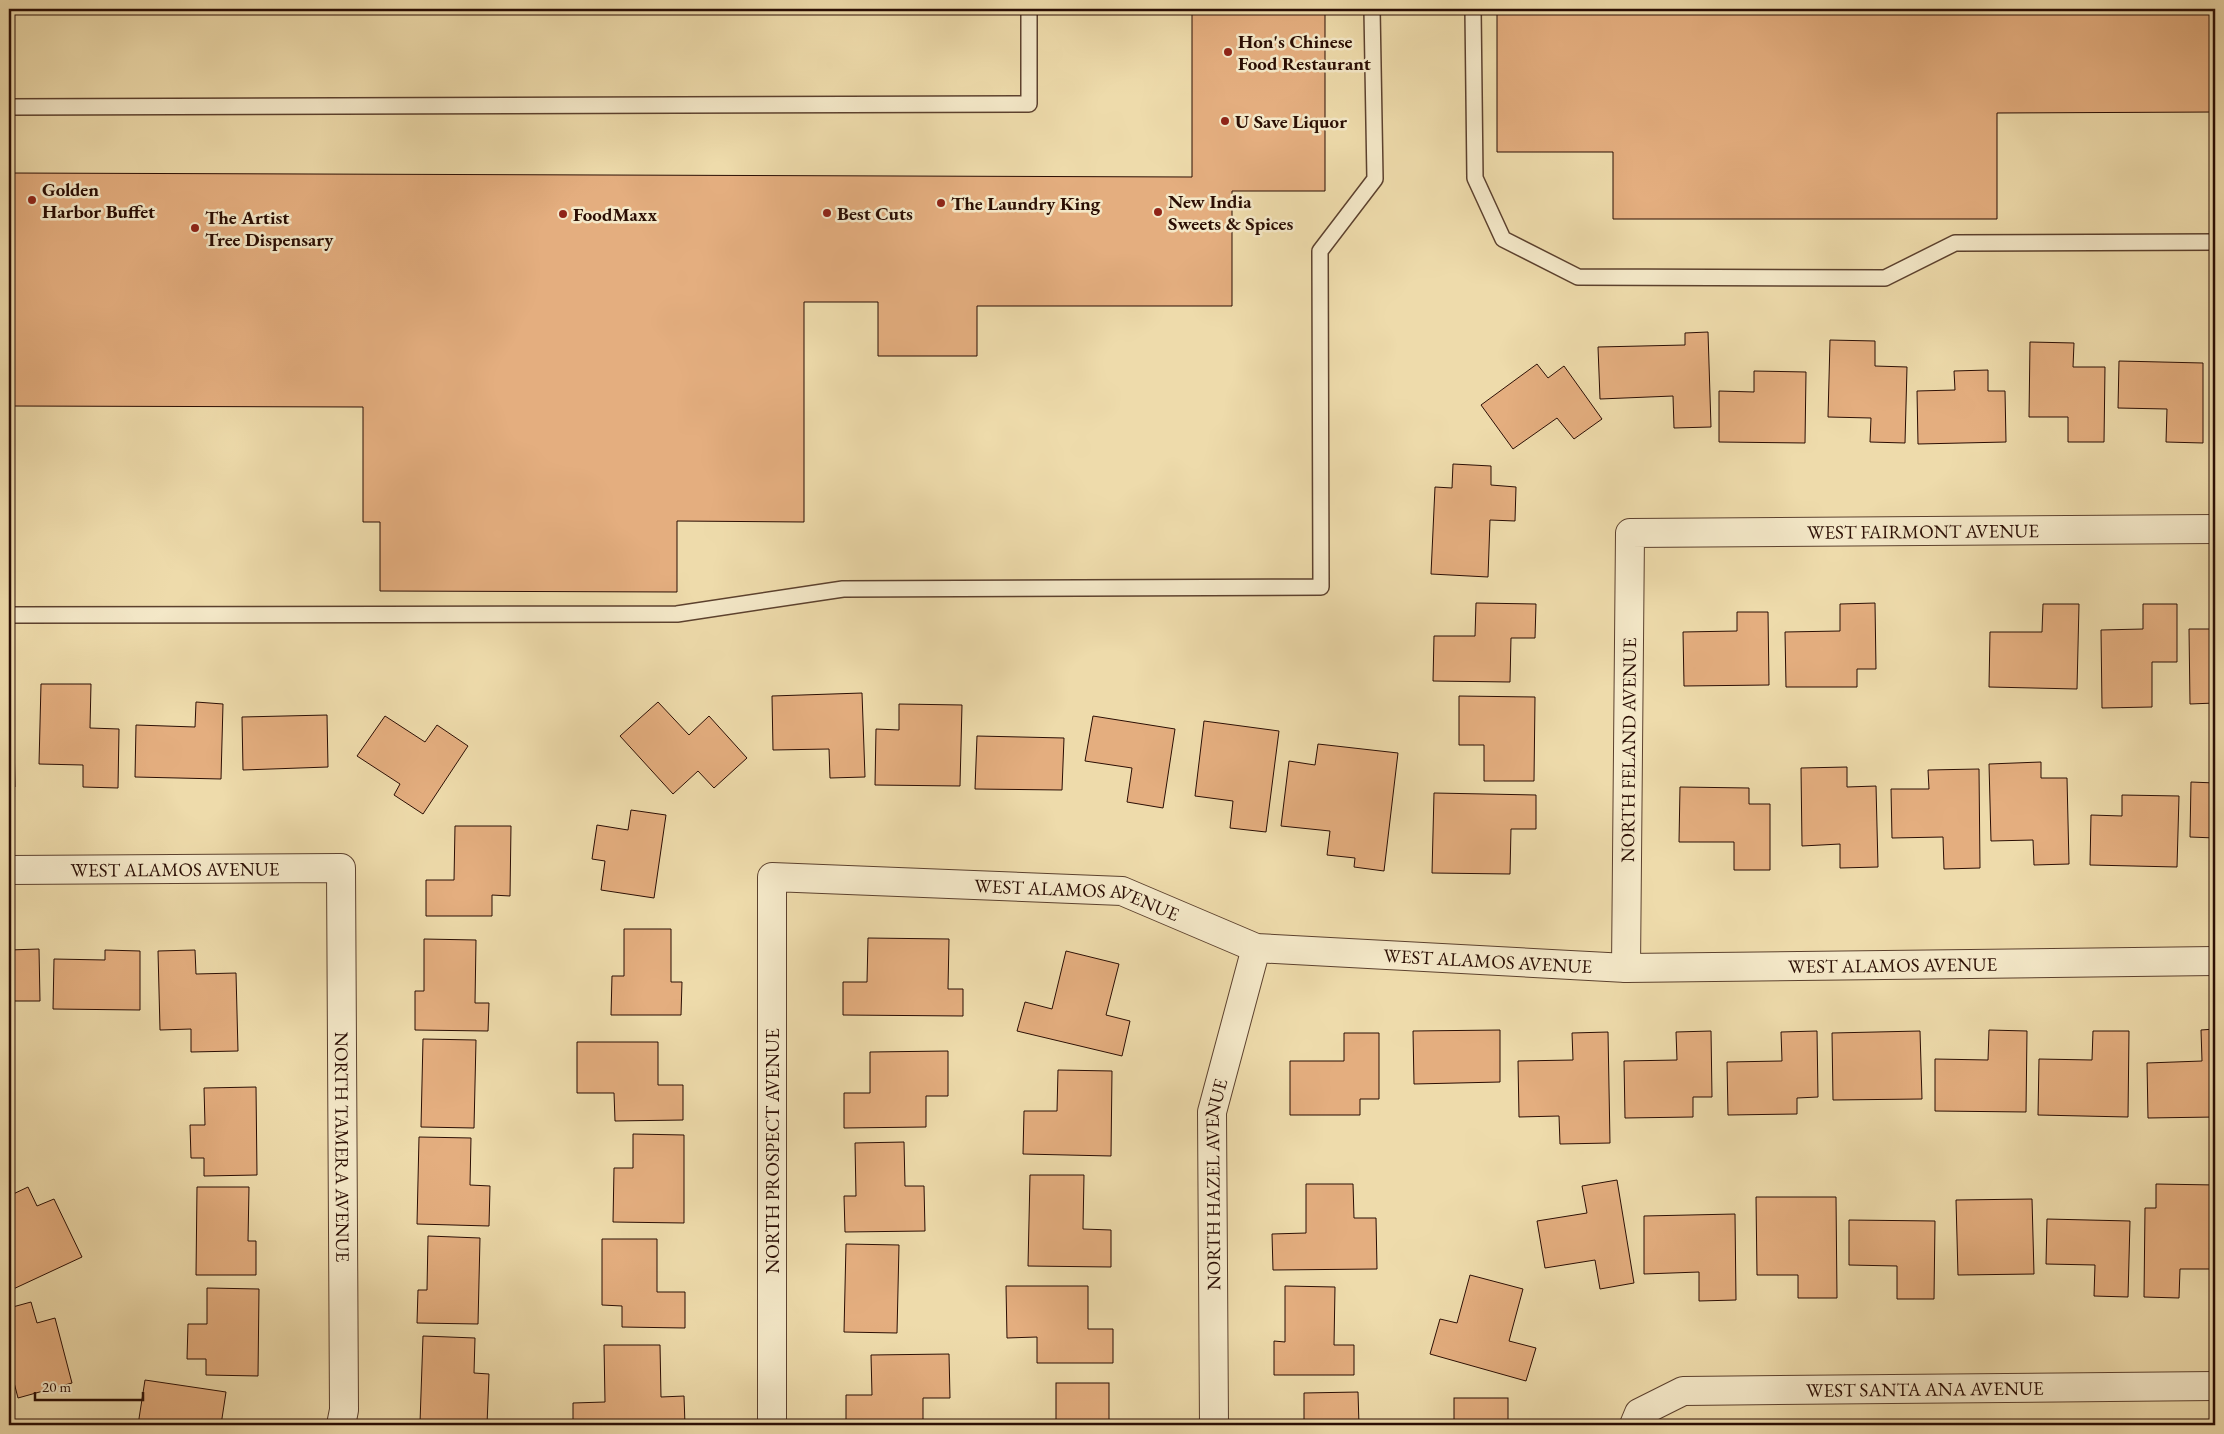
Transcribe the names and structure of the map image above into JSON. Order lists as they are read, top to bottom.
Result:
{
  "streets": {
    "street": [
      "WEST FAIRMONT AVENUE",
      "NORTH FELAND AVENUE",
      "WEST ALAMOS AVENUE",
      "NORTH TAMERA AVENUE",
      "NORTH PROSPECT AVENUE",
      "NORTH HAZEL AVENUE",
      "WEST SANTA ANA AVENUE"
    ]
  },
  "crossings": [
    ["WEST FAIRMONT AVENUE", "NORTH FELAND AVENUE"],
    ["NORTH FELAND AVENUE", "WEST ALAMOS AVENUE"],
    ["WEST ALAMOS AVENUE", "NORTH TAMERA AVENUE"],
    ["WEST ALAMOS AVENUE", "NORTH PROSPECT AVENUE"],
    ["WEST ALAMOS AVENUE", "NORTH HAZEL AVENUE"]
  ],
  "places": [
    "Hon's Chinese Food Restaurant",
    "U Save Liquor",
    "Golden Harbor Buffet",
    "The Laundry King",
    "New India Sweets & Spices",
    "Best Cuts",
    "FoodMaxx",
    "The Artist Tree Dispensary"
  ],
  "scale_bar": "20 m"
}
